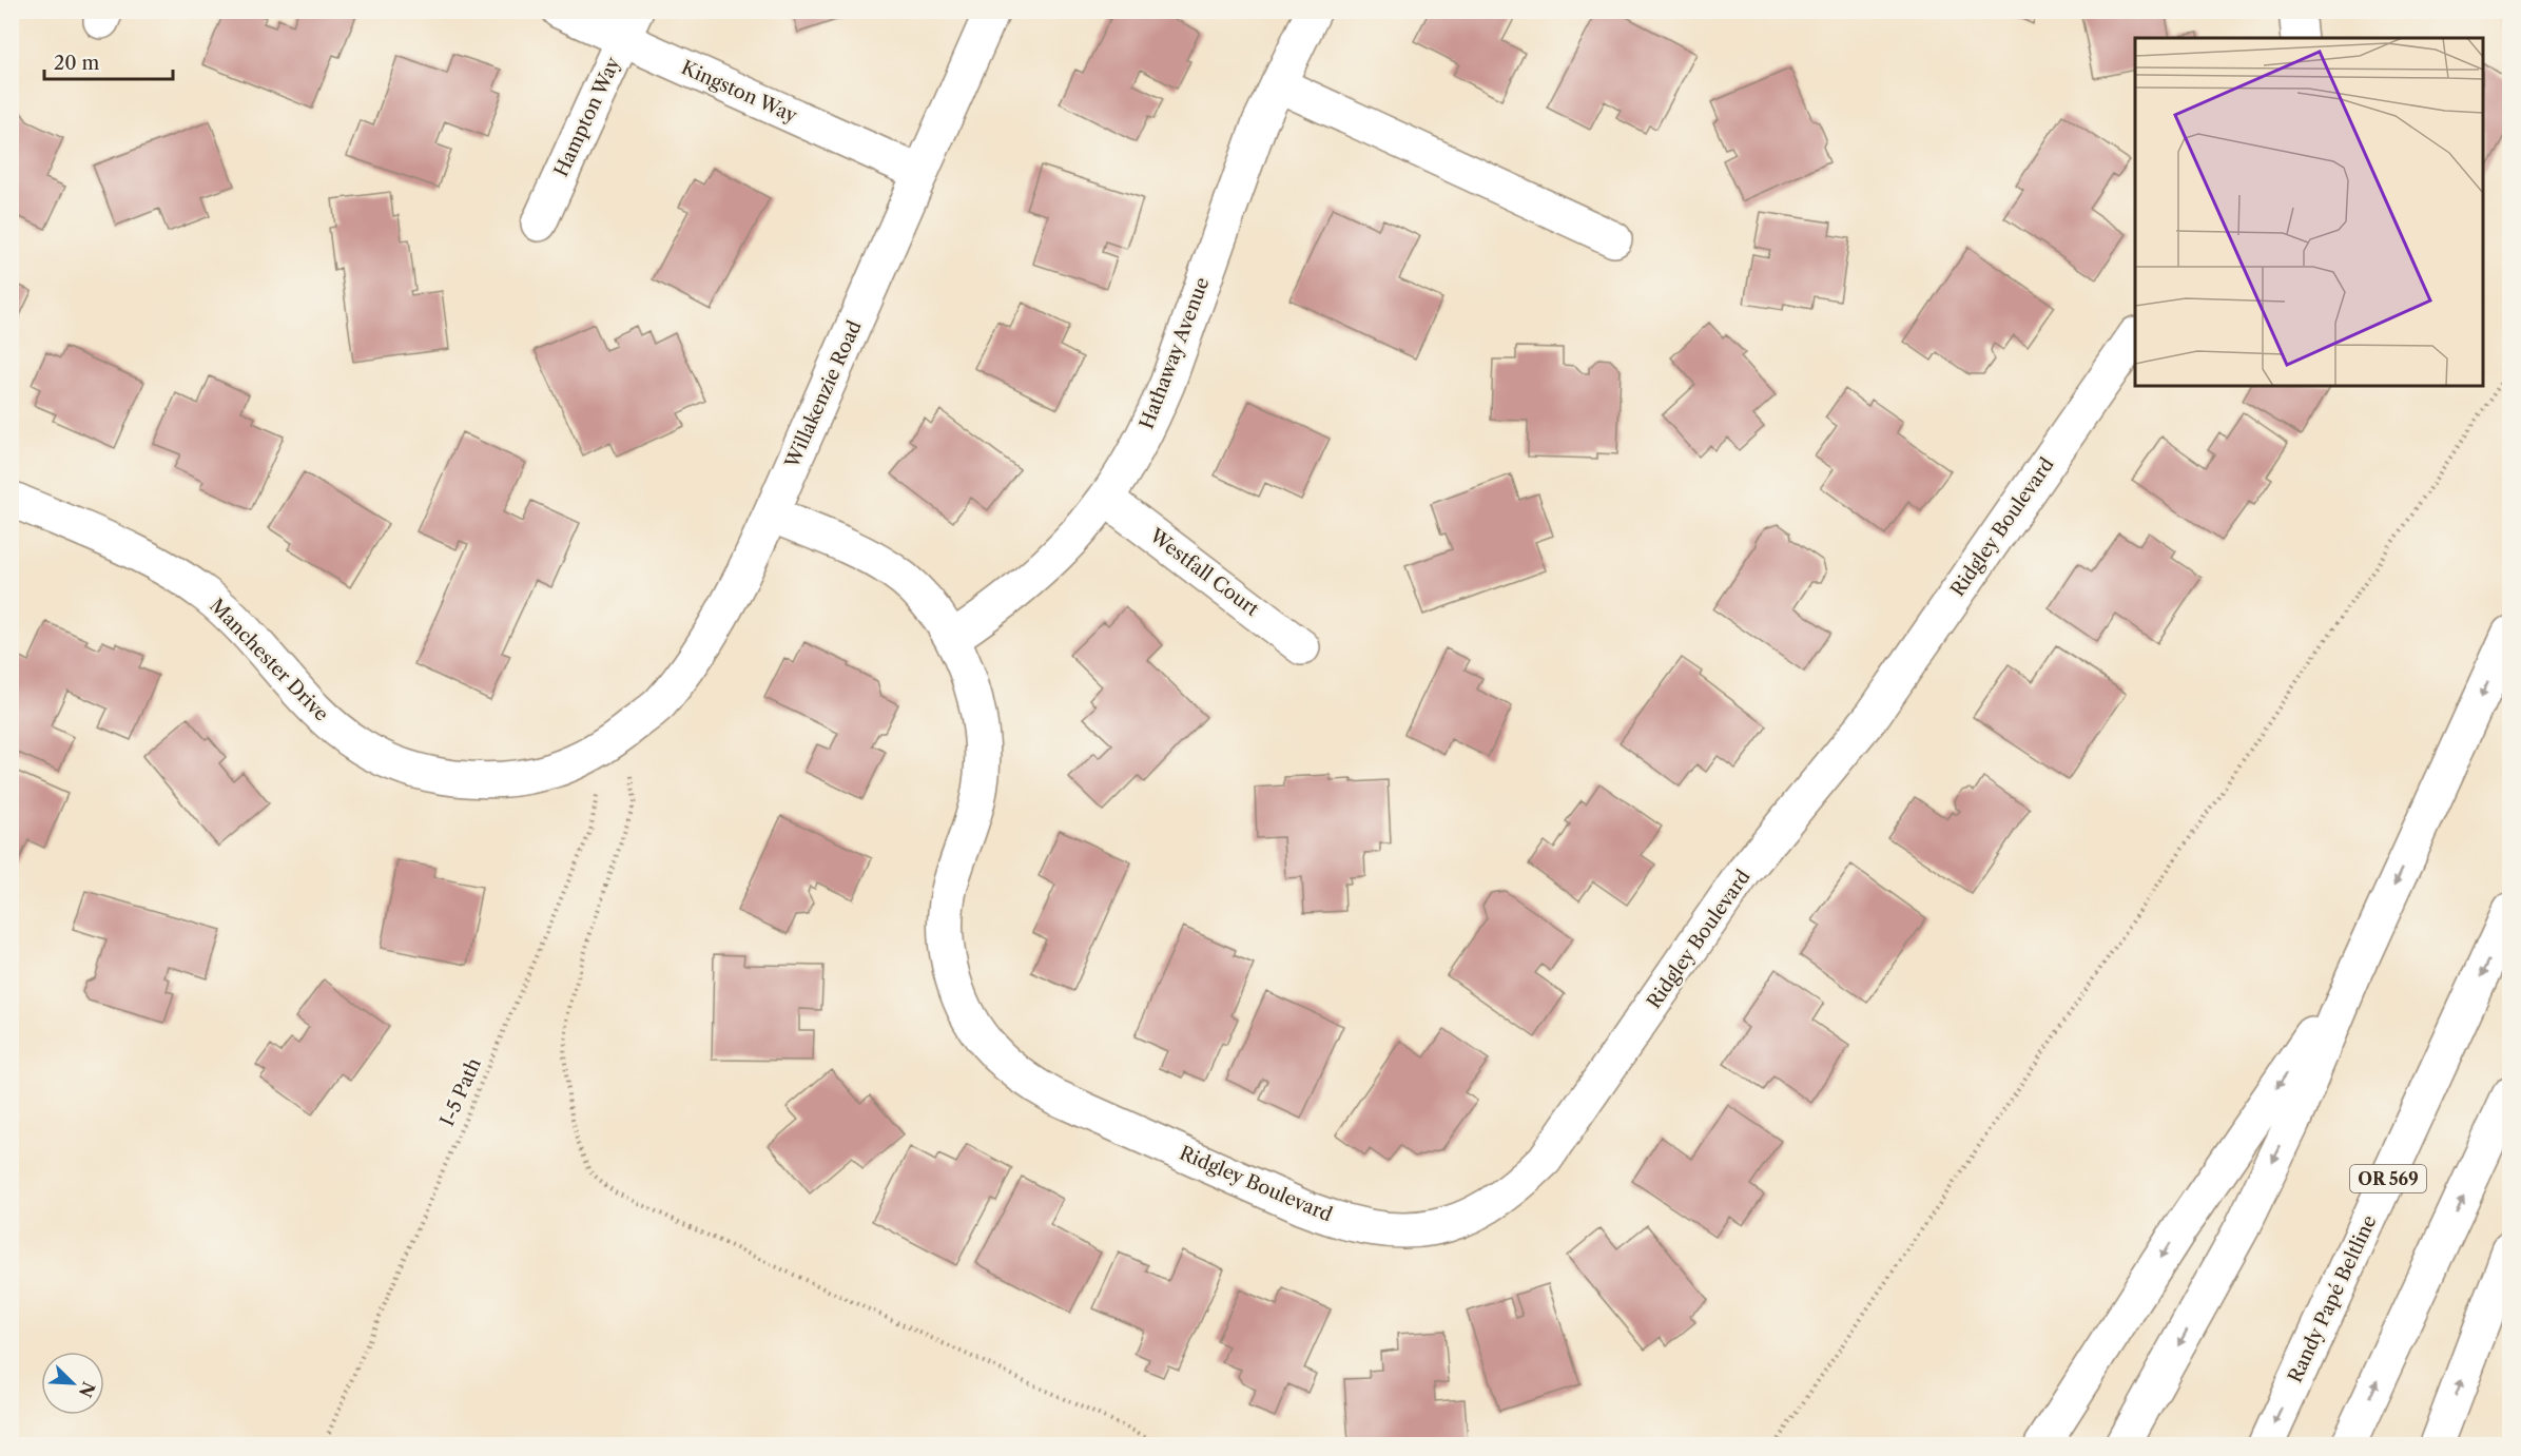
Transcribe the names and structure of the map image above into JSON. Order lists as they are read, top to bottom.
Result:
{
  "streets": {
    "main road": [
      "Kingston Way",
      "Hampton Way",
      "Hathaway Avenue",
      "Willakenzie Road",
      "Ridgley Boulevard",
      "Westfall Court",
      "Manchester Drive",
      "OR 569",
      "Randy Papé Beltline"
    ],
    "path": ["I-5 Path"]
  },
  "crossings": [
    ["Kingston Way", "Hampton Way"],
    ["Kingston Way", "Willakenzie Road"],
    ["Hathaway Avenue", "Ridgley Boulevard"],
    ["Hathaway Avenue", "Westfall Court"],
    ["Willakenzie Road", "Ridgley Boulevard"],
    ["Willakenzie Road", "Manchester Drive"],
    ["Willakenzie Road", "I-5 Path"],
    ["Manchester Drive", "I-5 Path"]
  ],
  "scale_bar": "20 m",
  "north": "bottom right"
}
